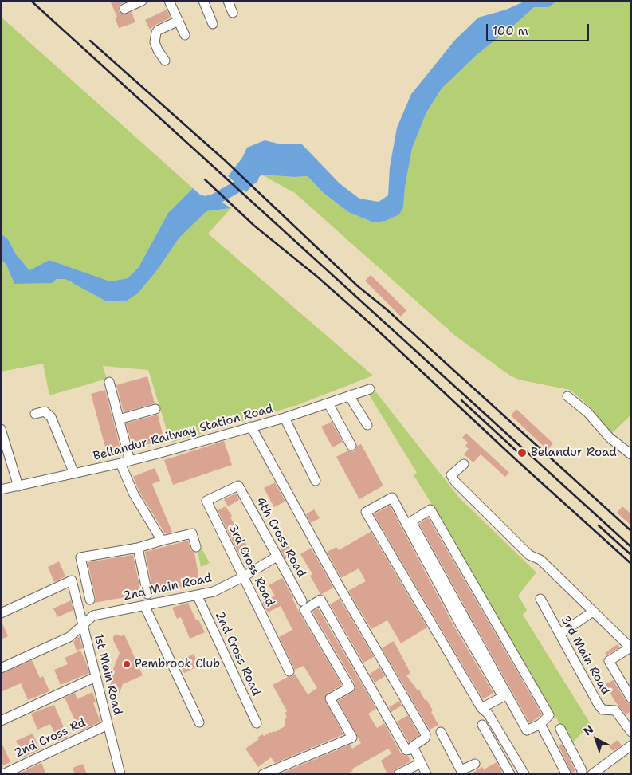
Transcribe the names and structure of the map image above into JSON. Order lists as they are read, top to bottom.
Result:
{
  "streets": {
    "street": [
      "Bellandur Railway Station Road",
      "4th Cross Road",
      "3rd Cross Road",
      "2nd Main Road",
      "2nd Cross Road",
      "3rd Main Road",
      "1st Main Road",
      "2nd Cross Rd"
    ]
  },
  "crossings": [
    ["4th Cross Road", "3rd Cross Road"],
    ["4th Cross Road", "2nd Main Road"],
    ["3rd Cross Road", "2nd Main Road"],
    ["2nd Main Road", "2nd Cross Road"],
    ["2nd Main Road", "1st Main Road"],
    ["1st Main Road", "2nd Cross Rd"]
  ],
  "places": ["Belandur Road", "Pembrook Club"],
  "scale_bar": "100 m",
  "north": "top left"
}
